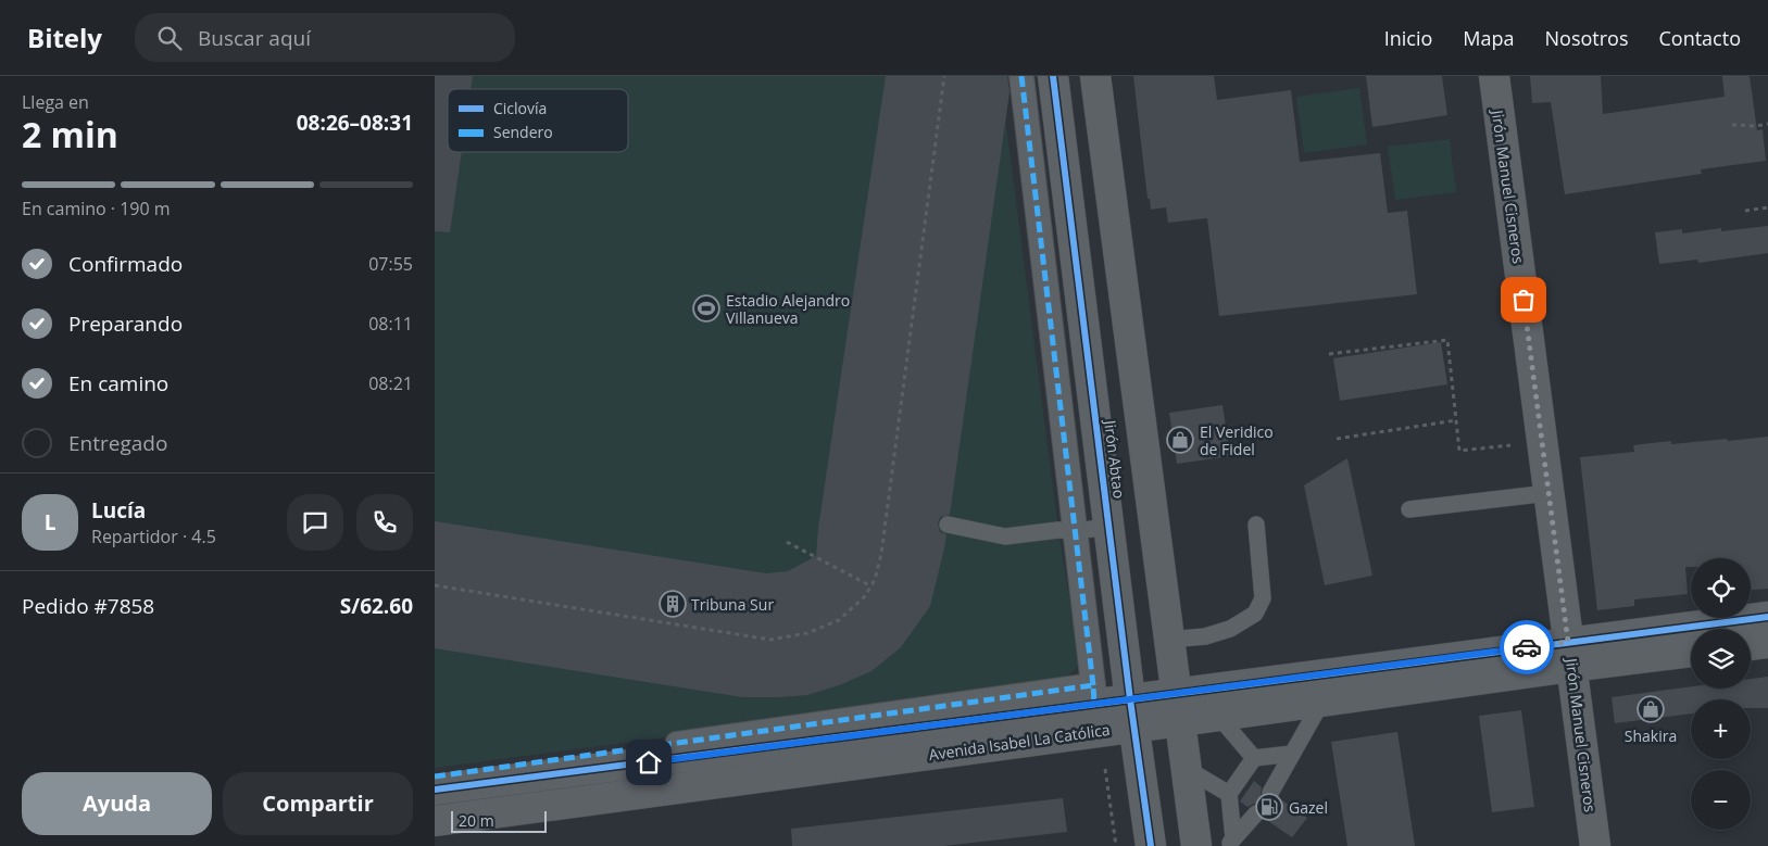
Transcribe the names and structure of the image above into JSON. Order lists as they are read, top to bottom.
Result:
{
  "streets": {
    "street": ["Jirón Manuel Cisneros", "Jirón Abtao", "Avenida Isabel La Católica"]
  },
  "crossings": [
    ["Jirón Manuel Cisneros", "Avenida Isabel La Católica"],
    ["Jirón Abtao", "Avenida Isabel La Católica"]
  ],
  "places": {
    "sports": ["Estadio Alejandro Villanueva"],
    "shop": ["El Veridico de Fidel", "Shakira"],
    "building": ["Tribuna Sur"],
    "fuel station": ["Gazel"]
  },
  "legend": ["Ciclovía", "Sendero"],
  "scale_bar": "20 m",
  "page": {
    "header": "Bitely",
    "search": "Buscar aquí",
    "nav": [
      "Inicio",
      "Mapa",
      "Nosotros",
      "Contacto"
    ],
    "heading": ["2 min", "Llega en", "08:26–08:31"],
    "panel": [
      "Lucía",
      "Repartidor · 4.5",
      "Pedido #7858",
      "S/62.60"
    ],
    "bar": "En camino · 190 m",
    "list": [
      ["Confirmado", "07:55"],
      ["Preparando", "08:11"],
      ["En camino", "08:21"],
      "Entregado"
    ],
    "round": "L",
    "map_buttons": ["+", "−"],
    "buttons": ["Ayuda", "Compartir"],
    "scale": "20 m"
  }
}
